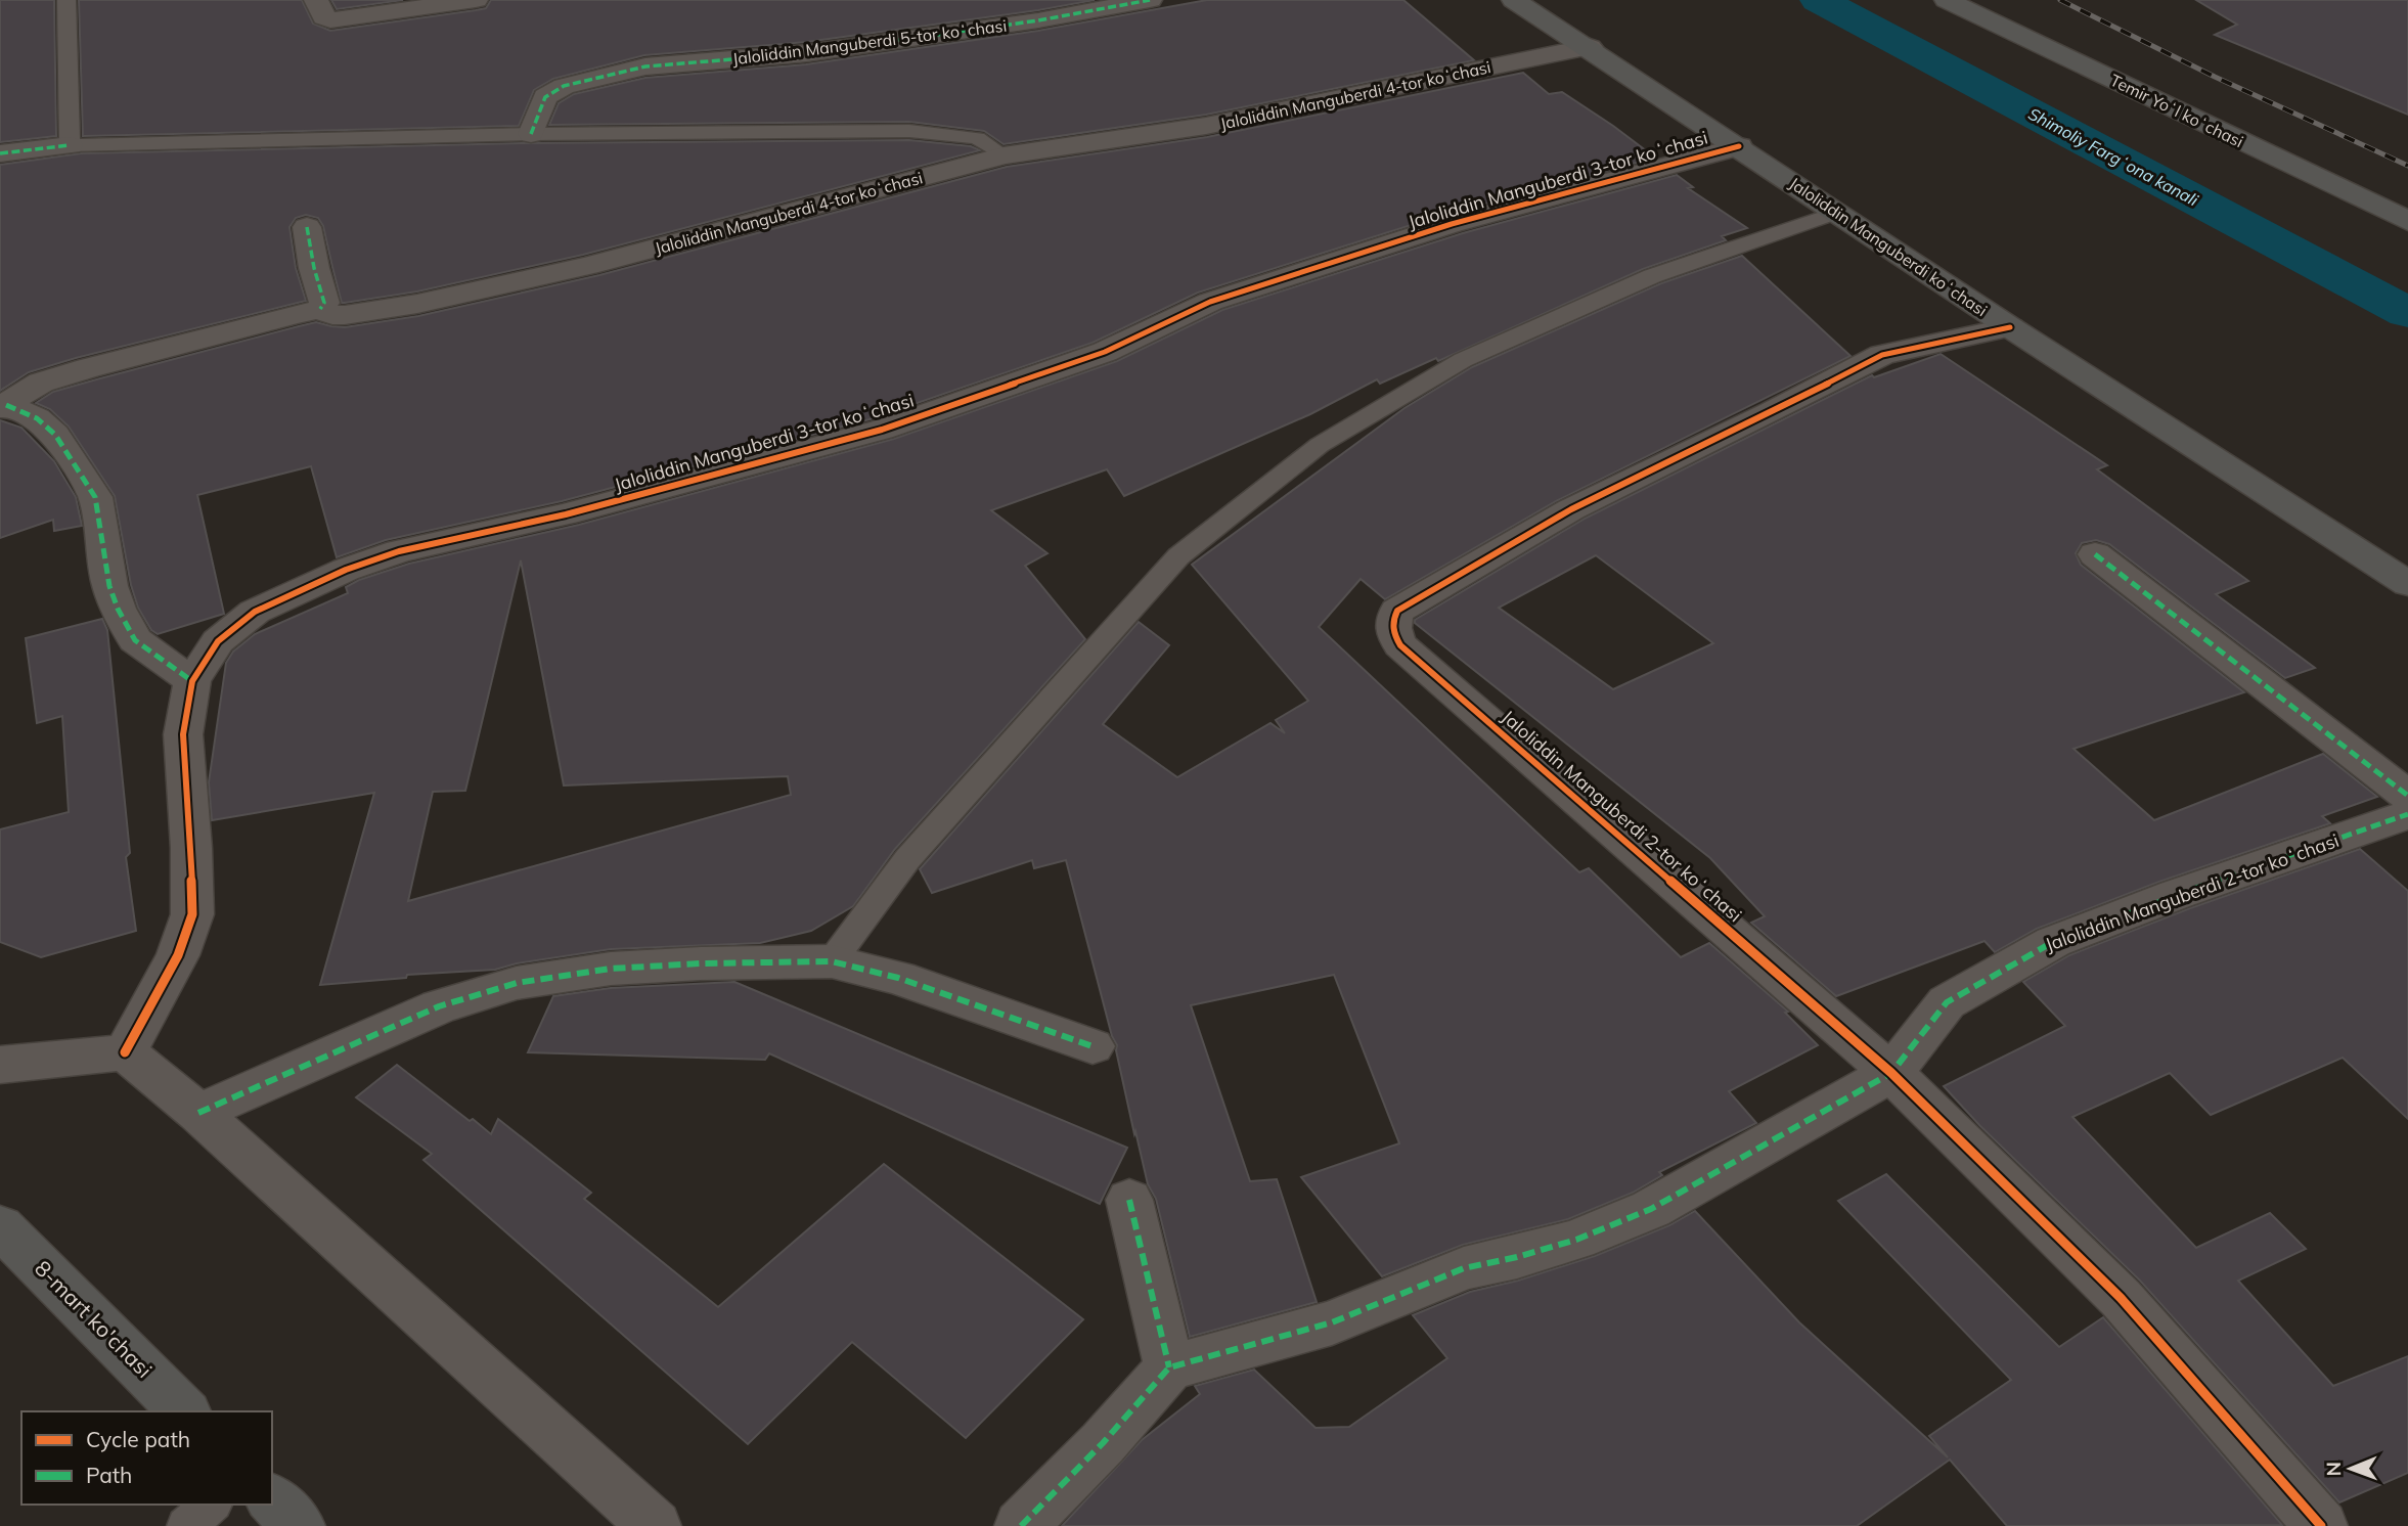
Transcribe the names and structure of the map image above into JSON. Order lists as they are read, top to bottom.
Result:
{
  "streets": {
    "main road": ["Temir Yoʻl koʻchasi", "Jaloliddin Manguberdi koʻchasi", "8-mart ko'chasi"],
    "street": [
      "Jaloliddin Manguberdi 5-tor koʻchasi",
      "Jaloliddin Manguberdi 4-tor koʻchasi",
      "Jaloliddin Manguberdi 3-tor koʻchasi",
      "Jaloliddin Manguberdi 2-tor koʻchasi"
    ]
  },
  "crossings": [
    ["Jaloliddin Manguberdi 4-tor koʻchasi", "Jaloliddin Manguberdi koʻchasi"],
    ["Jaloliddin Manguberdi 3-tor koʻchasi", "Jaloliddin Manguberdi koʻchasi"],
    ["Jaloliddin Manguberdi koʻchasi", "Jaloliddin Manguberdi 2-tor koʻchasi"]
  ],
  "water": ["Shimoliy Fargʻona kanali"],
  "legend": ["Cycle path", "Path"],
  "north": "left"
}
